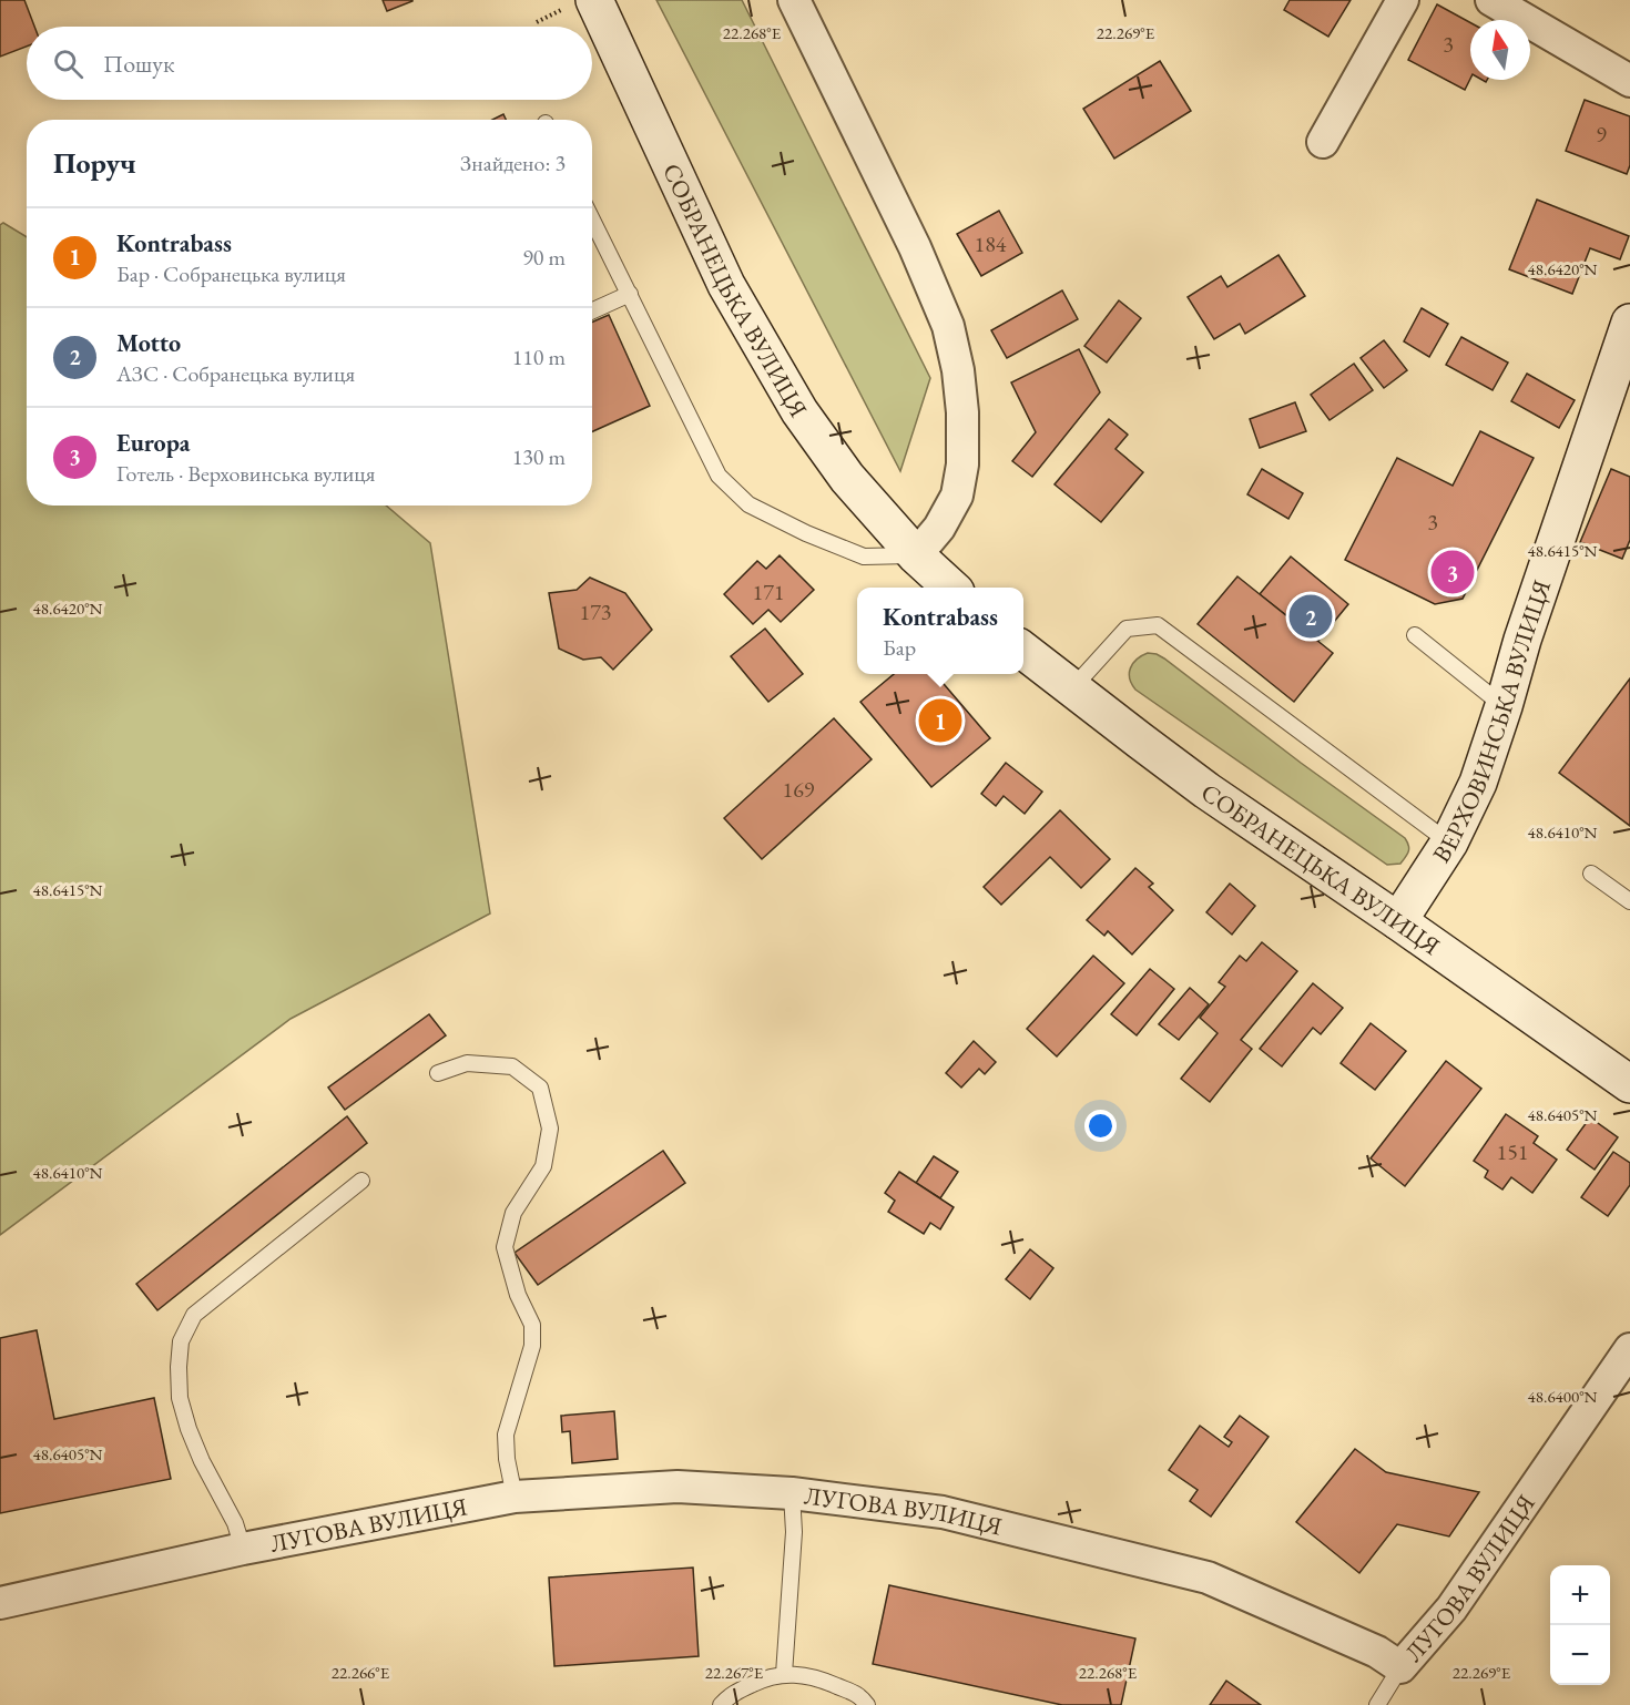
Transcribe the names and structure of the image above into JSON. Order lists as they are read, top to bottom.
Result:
{
  "streets": {
    "main road": ["СОБРАНЕЦЬКА ВУЛИЦЯ", "ВЕРХОВИНСЬКА ВУЛИЦЯ"],
    "street": ["ЛУГОВА ВУЛИЦЯ"]
  },
  "crossings": [
    ["СОБРАНЕЦЬКА ВУЛИЦЯ", "ВЕРХОВИНСЬКА ВУЛИЦЯ"]
  ],
  "house_numbers": [
    "3",
    "9",
    "184",
    "3",
    "171",
    "173",
    "169",
    "151"
  ],
  "north": "top",
  "page": {
    "search": "Пошук",
    "heading": ["Поруч", "Знайдено: 3"],
    "list": [
      {
        "mark": "1",
        "name": "Kontrabass",
        "note": "Бар · Собранецька вулиця",
        "value": "90 m"
      },
      {
        "mark": "2",
        "name": "Motto",
        "note": "АЗС · Собранецька вулиця",
        "value": "110 m"
      },
      {
        "mark": "3",
        "name": "Europa",
        "note": "Готель · Верховинська вулиця",
        "value": "130 m"
      }
    ],
    "pins": ["3", "2", "1"],
    "popup": ["Kontrabass", "Бар"],
    "map_buttons": ["+", "−"]
  },
  "coordinates": [
    "22.268°E",
    "22.269°E",
    "48.6420°N",
    "48.6415°N",
    "48.6410°N",
    "48.6405°N",
    "48.6400°N",
    "22.266°E",
    "22.267°E"
  ]
}
